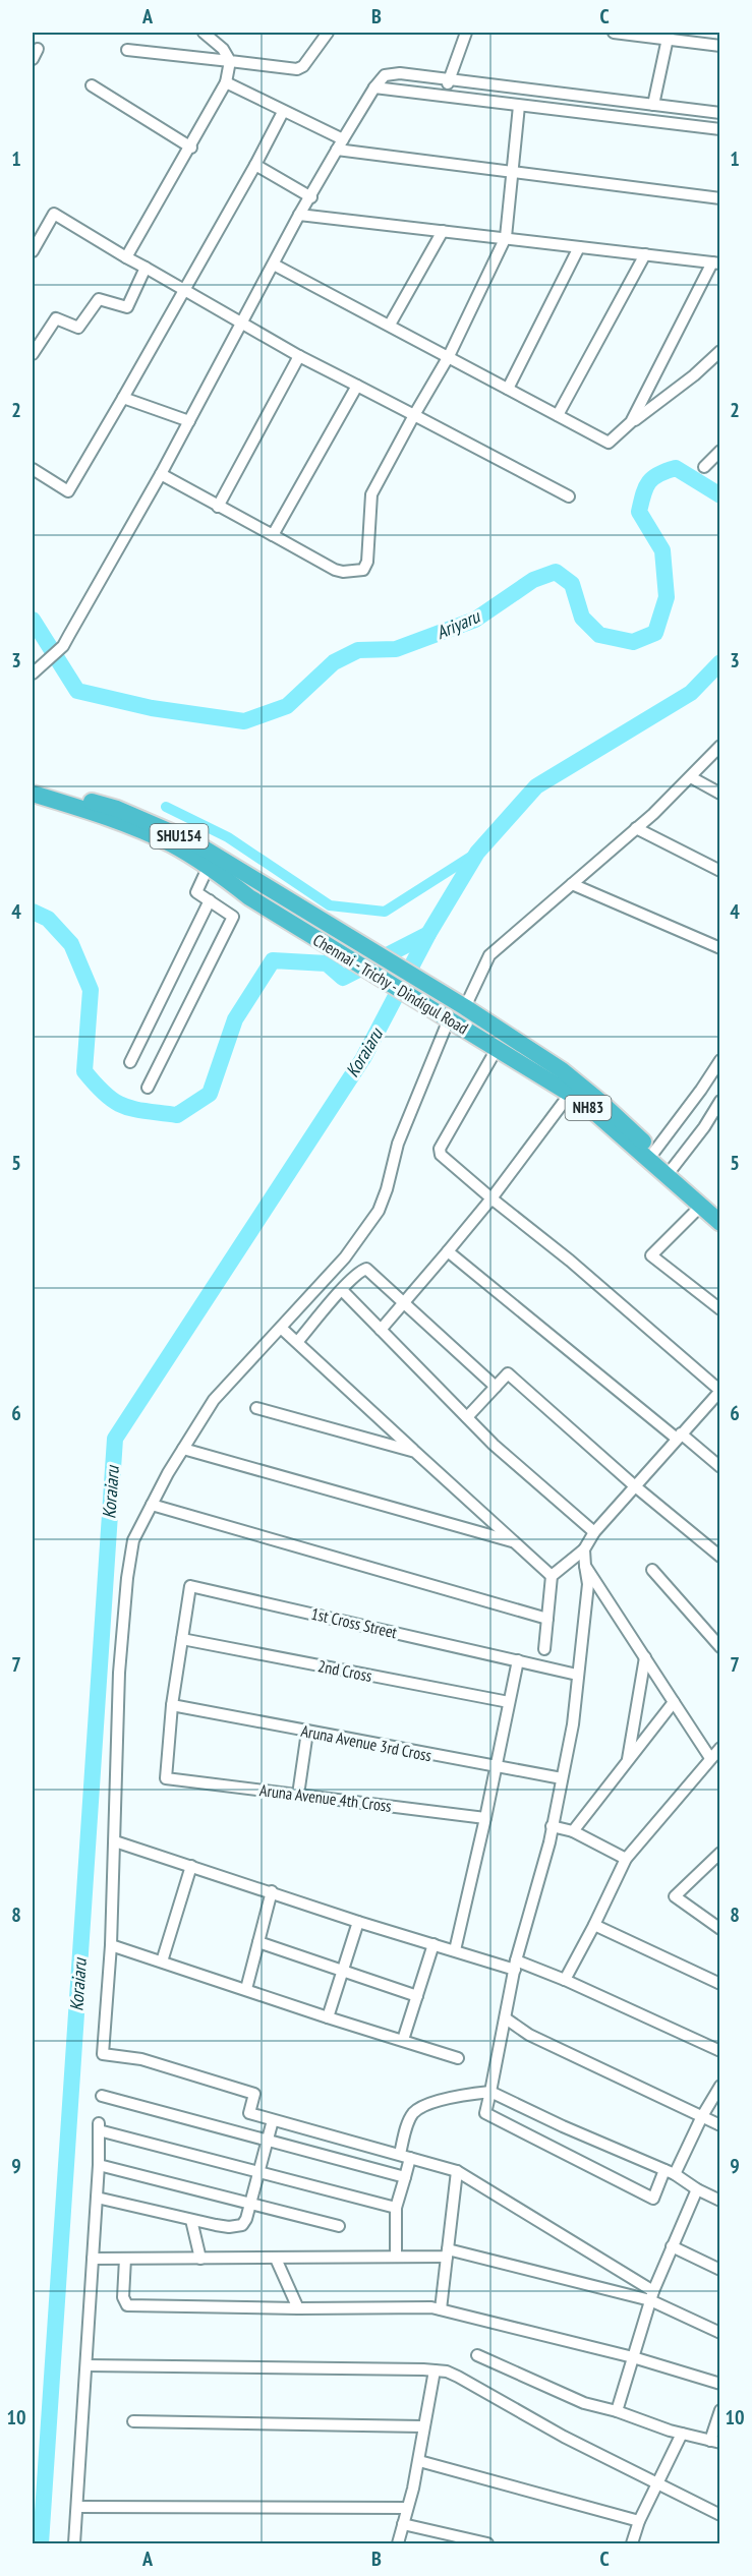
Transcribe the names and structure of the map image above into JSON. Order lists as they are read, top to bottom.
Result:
{
  "streets": {
    "highway": ["SHU154", "Chennai - Trichy - Dindigul Road", "NH83"],
    "street": [
      "1st Cross Street",
      "2nd Cross",
      "Aruna Avenue 3rd Cross",
      "Aruna Avenue 4th Cross"
    ]
  },
  "crossings": [
    ["1st Cross Street", "2nd Cross"],
    ["Aruna Avenue 3rd Cross", "Aruna Avenue 4th Cross"]
  ],
  "water": ["Ariyaru", "Koraiaru"],
  "grid": {
    "columns": ["A", "B", "C"],
    "rows": [
      "1",
      "2",
      "3",
      "4",
      "5",
      "6",
      "7",
      "8",
      "9",
      "10"
    ]
  }
}
